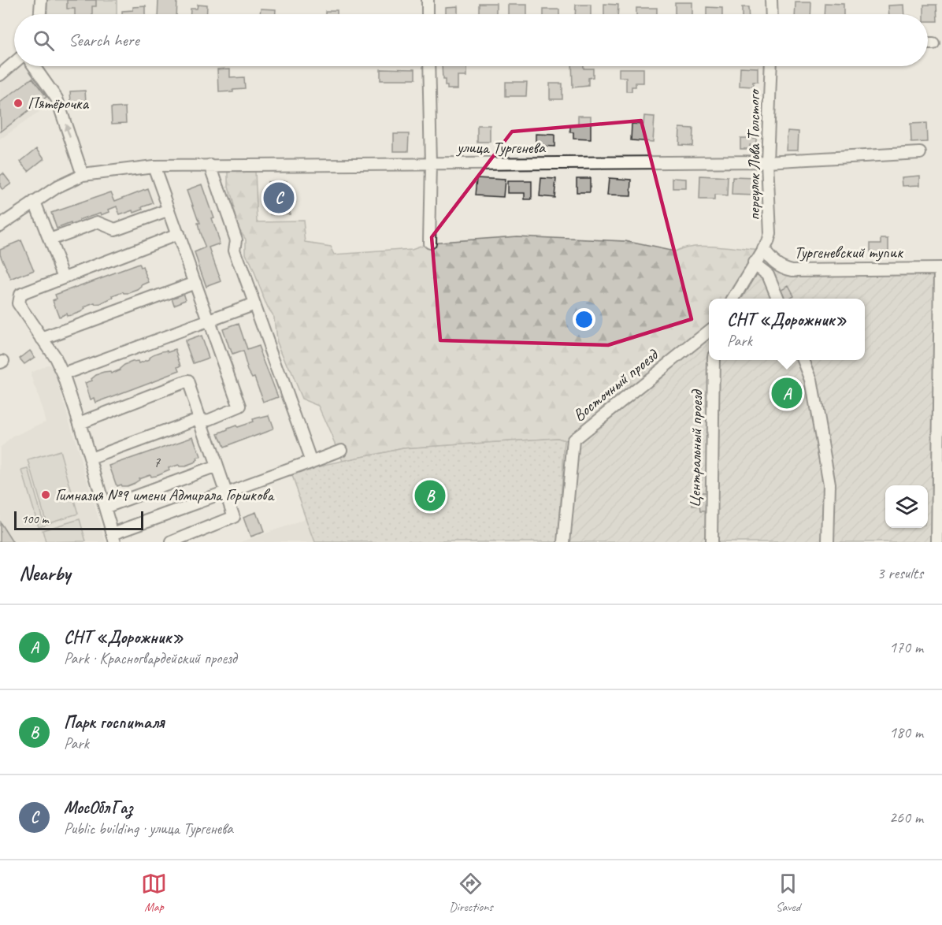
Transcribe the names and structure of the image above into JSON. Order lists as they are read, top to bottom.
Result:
{
  "streets": {
    "street": [
      "улица Тургенева",
      "переулок Льва Толстого",
      "Тургеневский тупик",
      "Восточный проезд",
      "Центральный проезд"
    ]
  },
  "crossings": [
    ["улица Тургенева", "переулок Льва Толстого"],
    ["переулок Льва Толстого", "Тургеневский тупик"]
  ],
  "places": ["Пятёрочка", "Гимназия №9 имени Адмирала Горшкова"],
  "house_numbers": ["7"],
  "scale_bar": "100 m",
  "page": {
    "search": "Search here",
    "pins": ["C", "A", "B"],
    "popup": ["СНТ «Дорожник»", "Park"],
    "scale": "100 m",
    "heading": ["Nearby", "3 results"],
    "list": [
      {
        "mark": "A",
        "name": "СНТ «Дорожник»",
        "note": "Park · Красногвардейский проезд",
        "value": "170 m"
      },
      {
        "mark": "B",
        "name": "Парк госпиталя",
        "note": "Park",
        "value": "180 m"
      },
      {
        "mark": "C",
        "name": "МосОблГаз",
        "note": "Public building · улица Тургенева",
        "value": "260 m"
      }
    ],
    "nav": ["Map", "Directions", "Saved"]
  }
}
